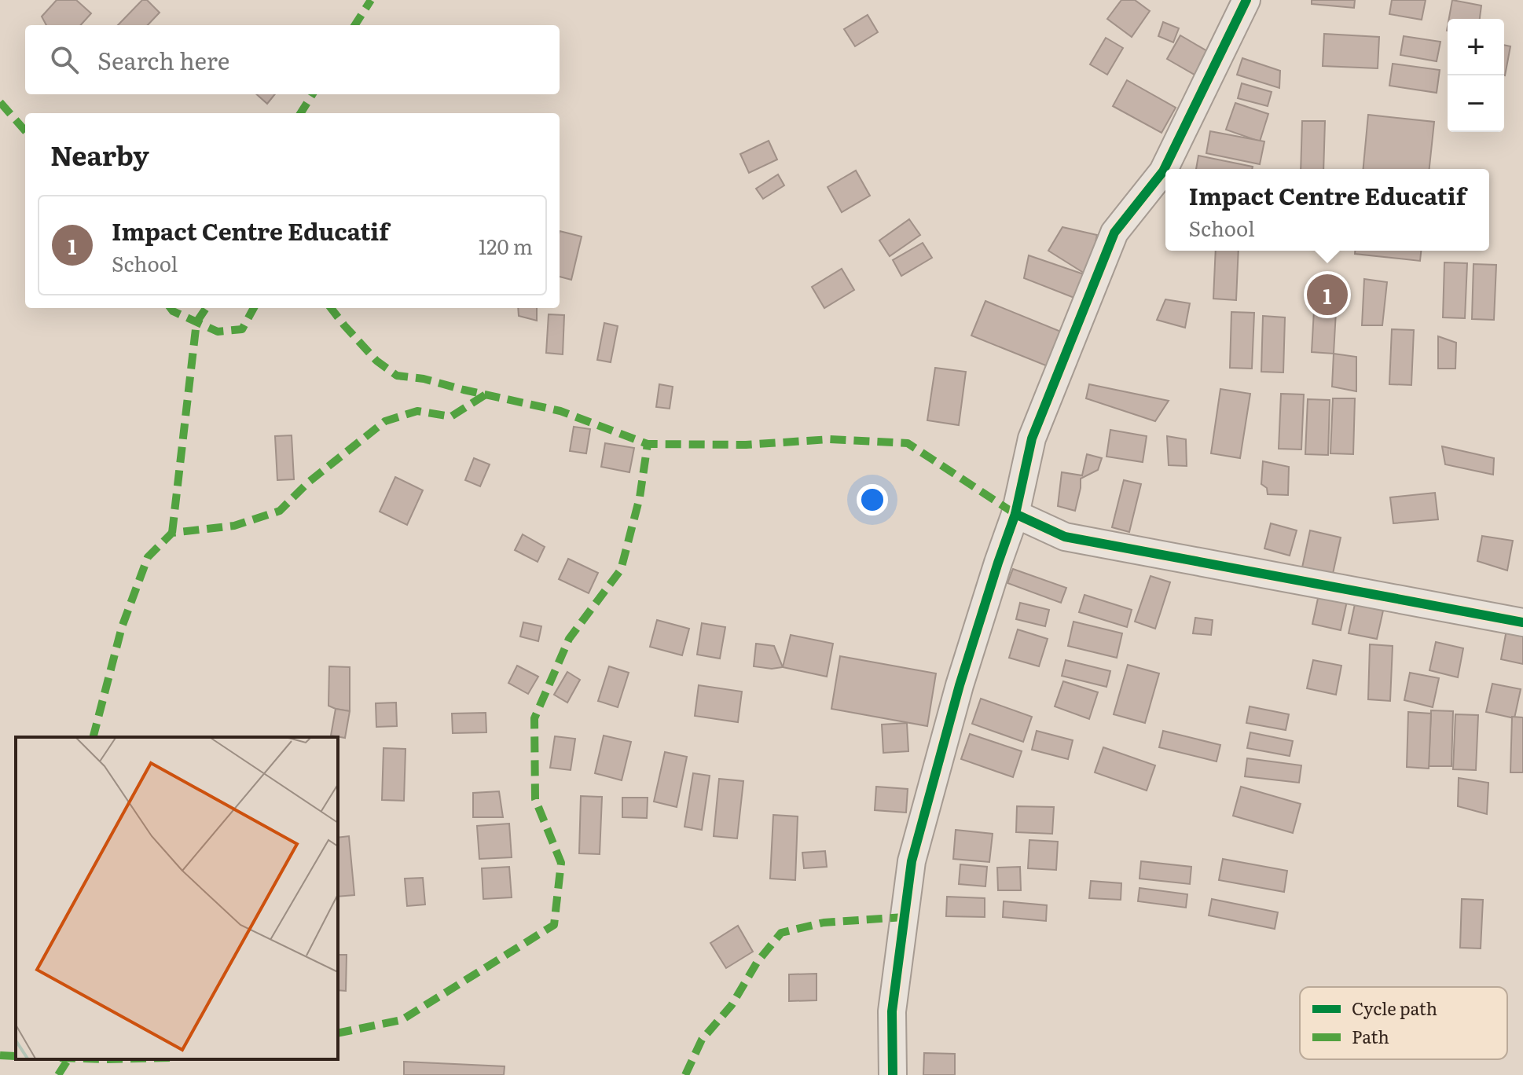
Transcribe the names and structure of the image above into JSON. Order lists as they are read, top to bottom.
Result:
{
  "legend": ["Cycle path", "Path"],
  "page": {
    "map_buttons": ["+", "−"],
    "search": "Search here",
    "heading": "Nearby",
    "popup": ["Impact Centre Educatif", "School"],
    "list": [
      {
        "mark": "1",
        "name": "Impact Centre Educatif",
        "note": "School",
        "value": "120 m"
      }
    ],
    "pins": "1"
  }
}
